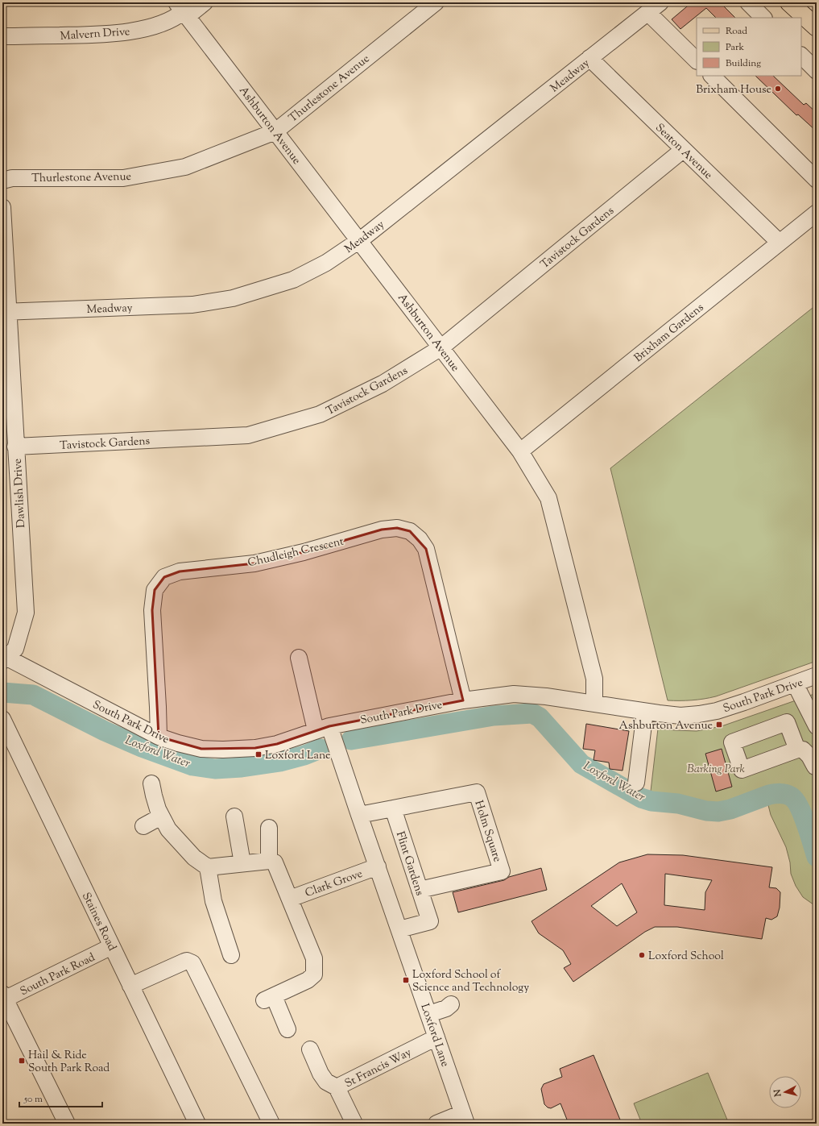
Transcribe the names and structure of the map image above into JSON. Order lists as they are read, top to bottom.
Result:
{
  "streets": {
    "street": [
      "Malvern Drive",
      "Meadway",
      "Thurlestone Avenue",
      "Ashburton Avenue",
      "Seaton Avenue",
      "Tavistock Gardens",
      "Brixham Gardens",
      "Dawlish Drive",
      "Chudleigh Crescent",
      "South Park Drive",
      "Holm Square",
      "Flint Gardens",
      "Clark Grove",
      "Staines Road",
      "South Park Road",
      "Loxford Lane",
      "St Francis Way"
    ]
  },
  "crossings": [
    ["Malvern Drive", "Ashburton Avenue"],
    ["Meadway", "Ashburton Avenue"],
    ["Meadway", "Seaton Avenue"],
    ["Meadway", "Dawlish Drive"],
    ["Thurlestone Avenue", "Ashburton Avenue"],
    ["Ashburton Avenue", "Tavistock Gardens"],
    ["Ashburton Avenue", "Brixham Gardens"],
    ["Ashburton Avenue", "South Park Drive"],
    ["Seaton Avenue", "Tavistock Gardens"],
    ["Seaton Avenue", "Brixham Gardens"],
    ["Tavistock Gardens", "Dawlish Drive"],
    ["Dawlish Drive", "South Park Drive"],
    ["Chudleigh Crescent", "South Park Drive"],
    ["South Park Drive", "Loxford Lane"],
    ["Holm Square", "Flint Gardens"],
    ["Flint Gardens", "Loxford Lane"],
    ["Clark Grove", "Loxford Lane"],
    ["Staines Road", "South Park Road"],
    ["Loxford Lane", "St Francis Way"]
  ],
  "water": ["Loxford Water"],
  "parks": ["Barking Park"],
  "places": {
    "other": ["Brixham House", "Loxford School"],
    "transit": [
      "Ashburton Avenue",
      "Loxford Lane",
      "Loxford School of Science and Technology",
      "Hail & Ride South Park Road"
    ]
  },
  "legend": ["Road", "Park", "Building"],
  "scale_bar": "50 m",
  "north": "left"
}
